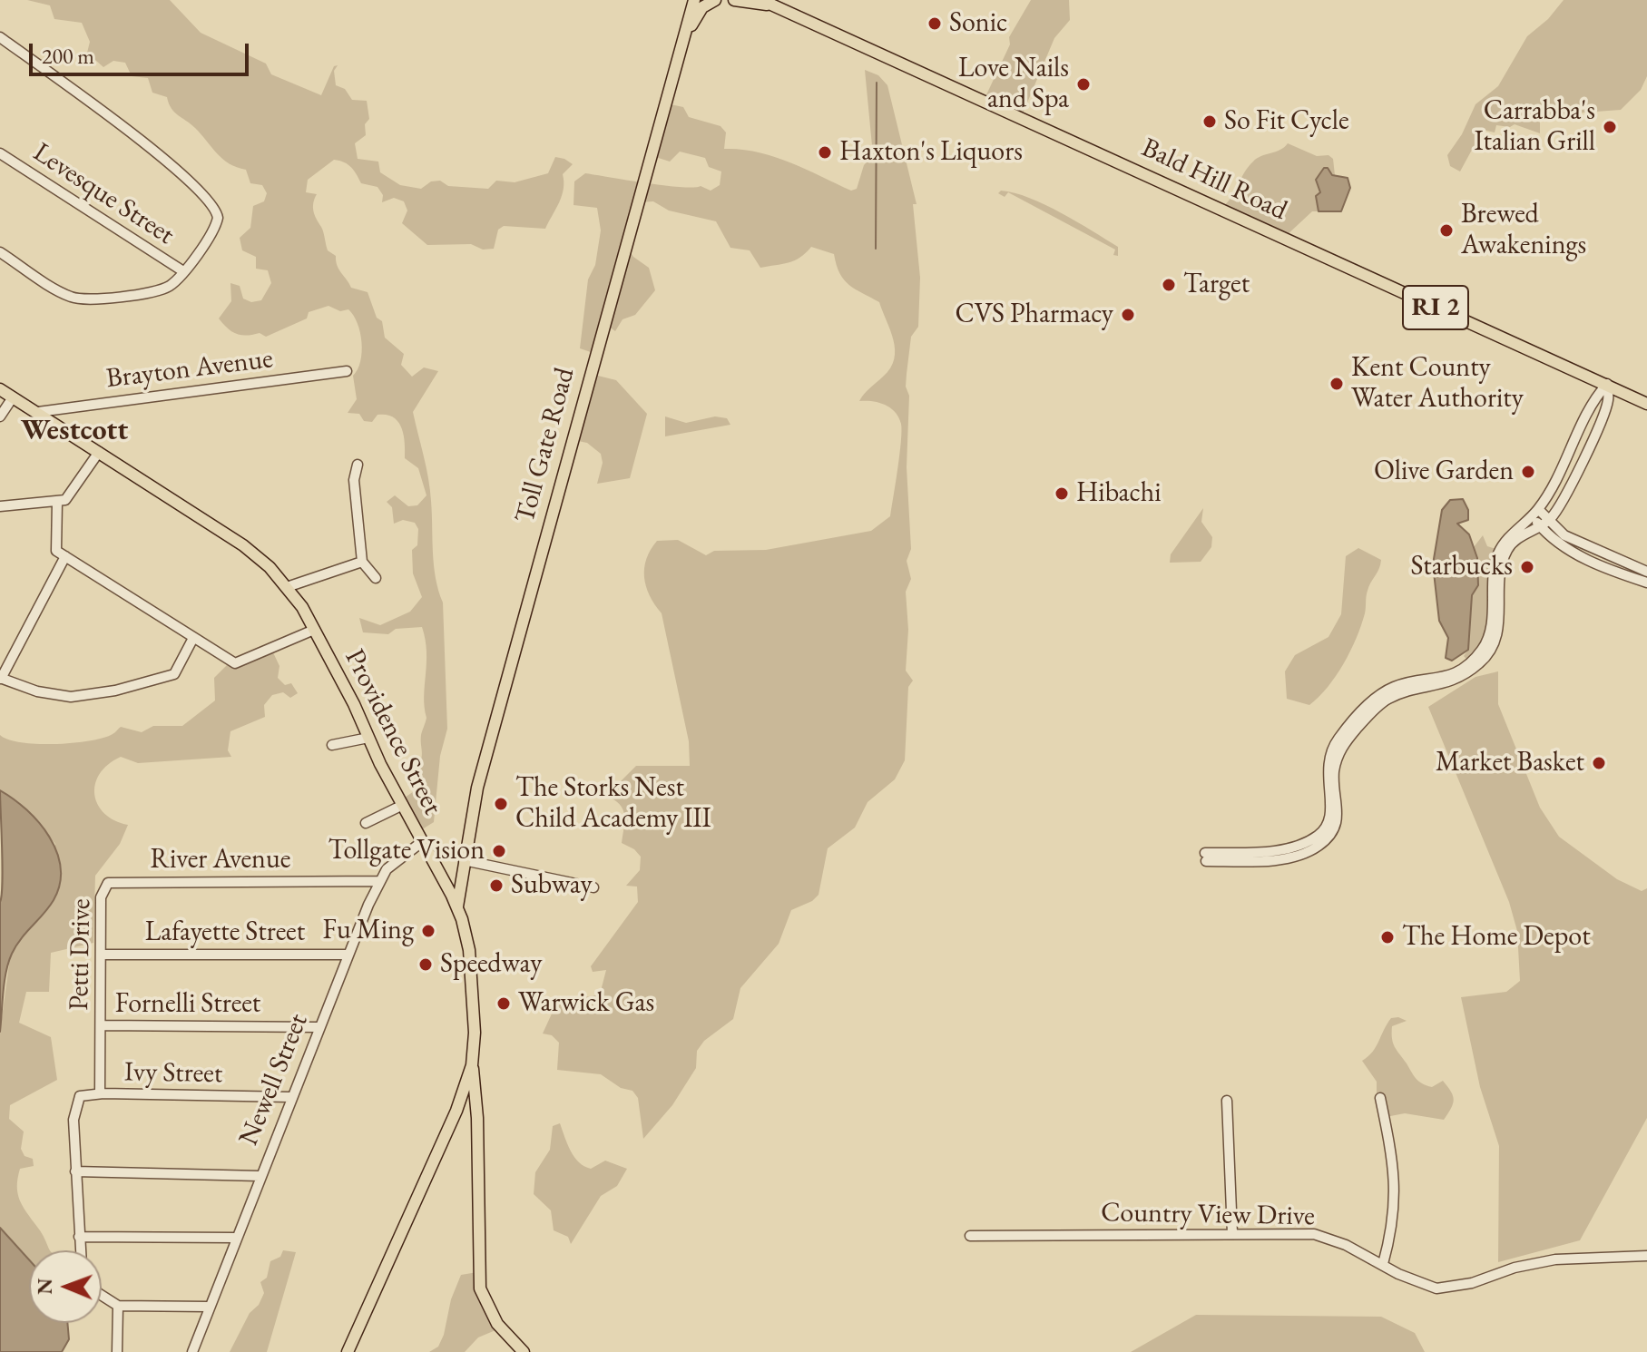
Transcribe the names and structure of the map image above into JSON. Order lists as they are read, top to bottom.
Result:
{
  "streets": {
    "main road": [
      "Bald Hill Road",
      "RI 2",
      "Toll Gate Road",
      "Providence Street"
    ],
    "street": [
      "Levesque Street",
      "Brayton Avenue",
      "River Avenue",
      "Lafayette Street",
      "Petti Drive",
      "Fornelli Street",
      "Ivy Street",
      "Newell Street",
      "Country View Drive"
    ]
  },
  "crossings": [
    ["Brayton Avenue", "Providence Street"],
    ["Toll Gate Road", "Providence Street"],
    ["Providence Street", "Newell Street"],
    ["River Avenue", "Petti Drive"],
    ["River Avenue", "Newell Street"],
    ["Lafayette Street", "Petti Drive"],
    ["Lafayette Street", "Newell Street"],
    ["Petti Drive", "Fornelli Street"],
    ["Petti Drive", "Ivy Street"],
    ["Fornelli Street", "Newell Street"],
    ["Ivy Street", "Newell Street"]
  ],
  "districts": ["Westcott"],
  "places": [
    "Sonic",
    "Love Nails and Spa",
    "So Fit Cycle",
    "Carrabba's Italian Grill",
    "Haxton's Liquors",
    "Brewed Awakenings",
    "Target",
    "CVS Pharmacy",
    "Kent County Water Authority",
    "Olive Garden",
    "Hibachi",
    "Starbucks",
    "Market Basket",
    "The Storks Nest Child Academy III",
    "Tollgate Vision",
    "Subway",
    "Fu Ming",
    "The Home Depot",
    "Speedway",
    "Warwick Gas"
  ],
  "scale_bar": "200 m",
  "north": "left"
}
